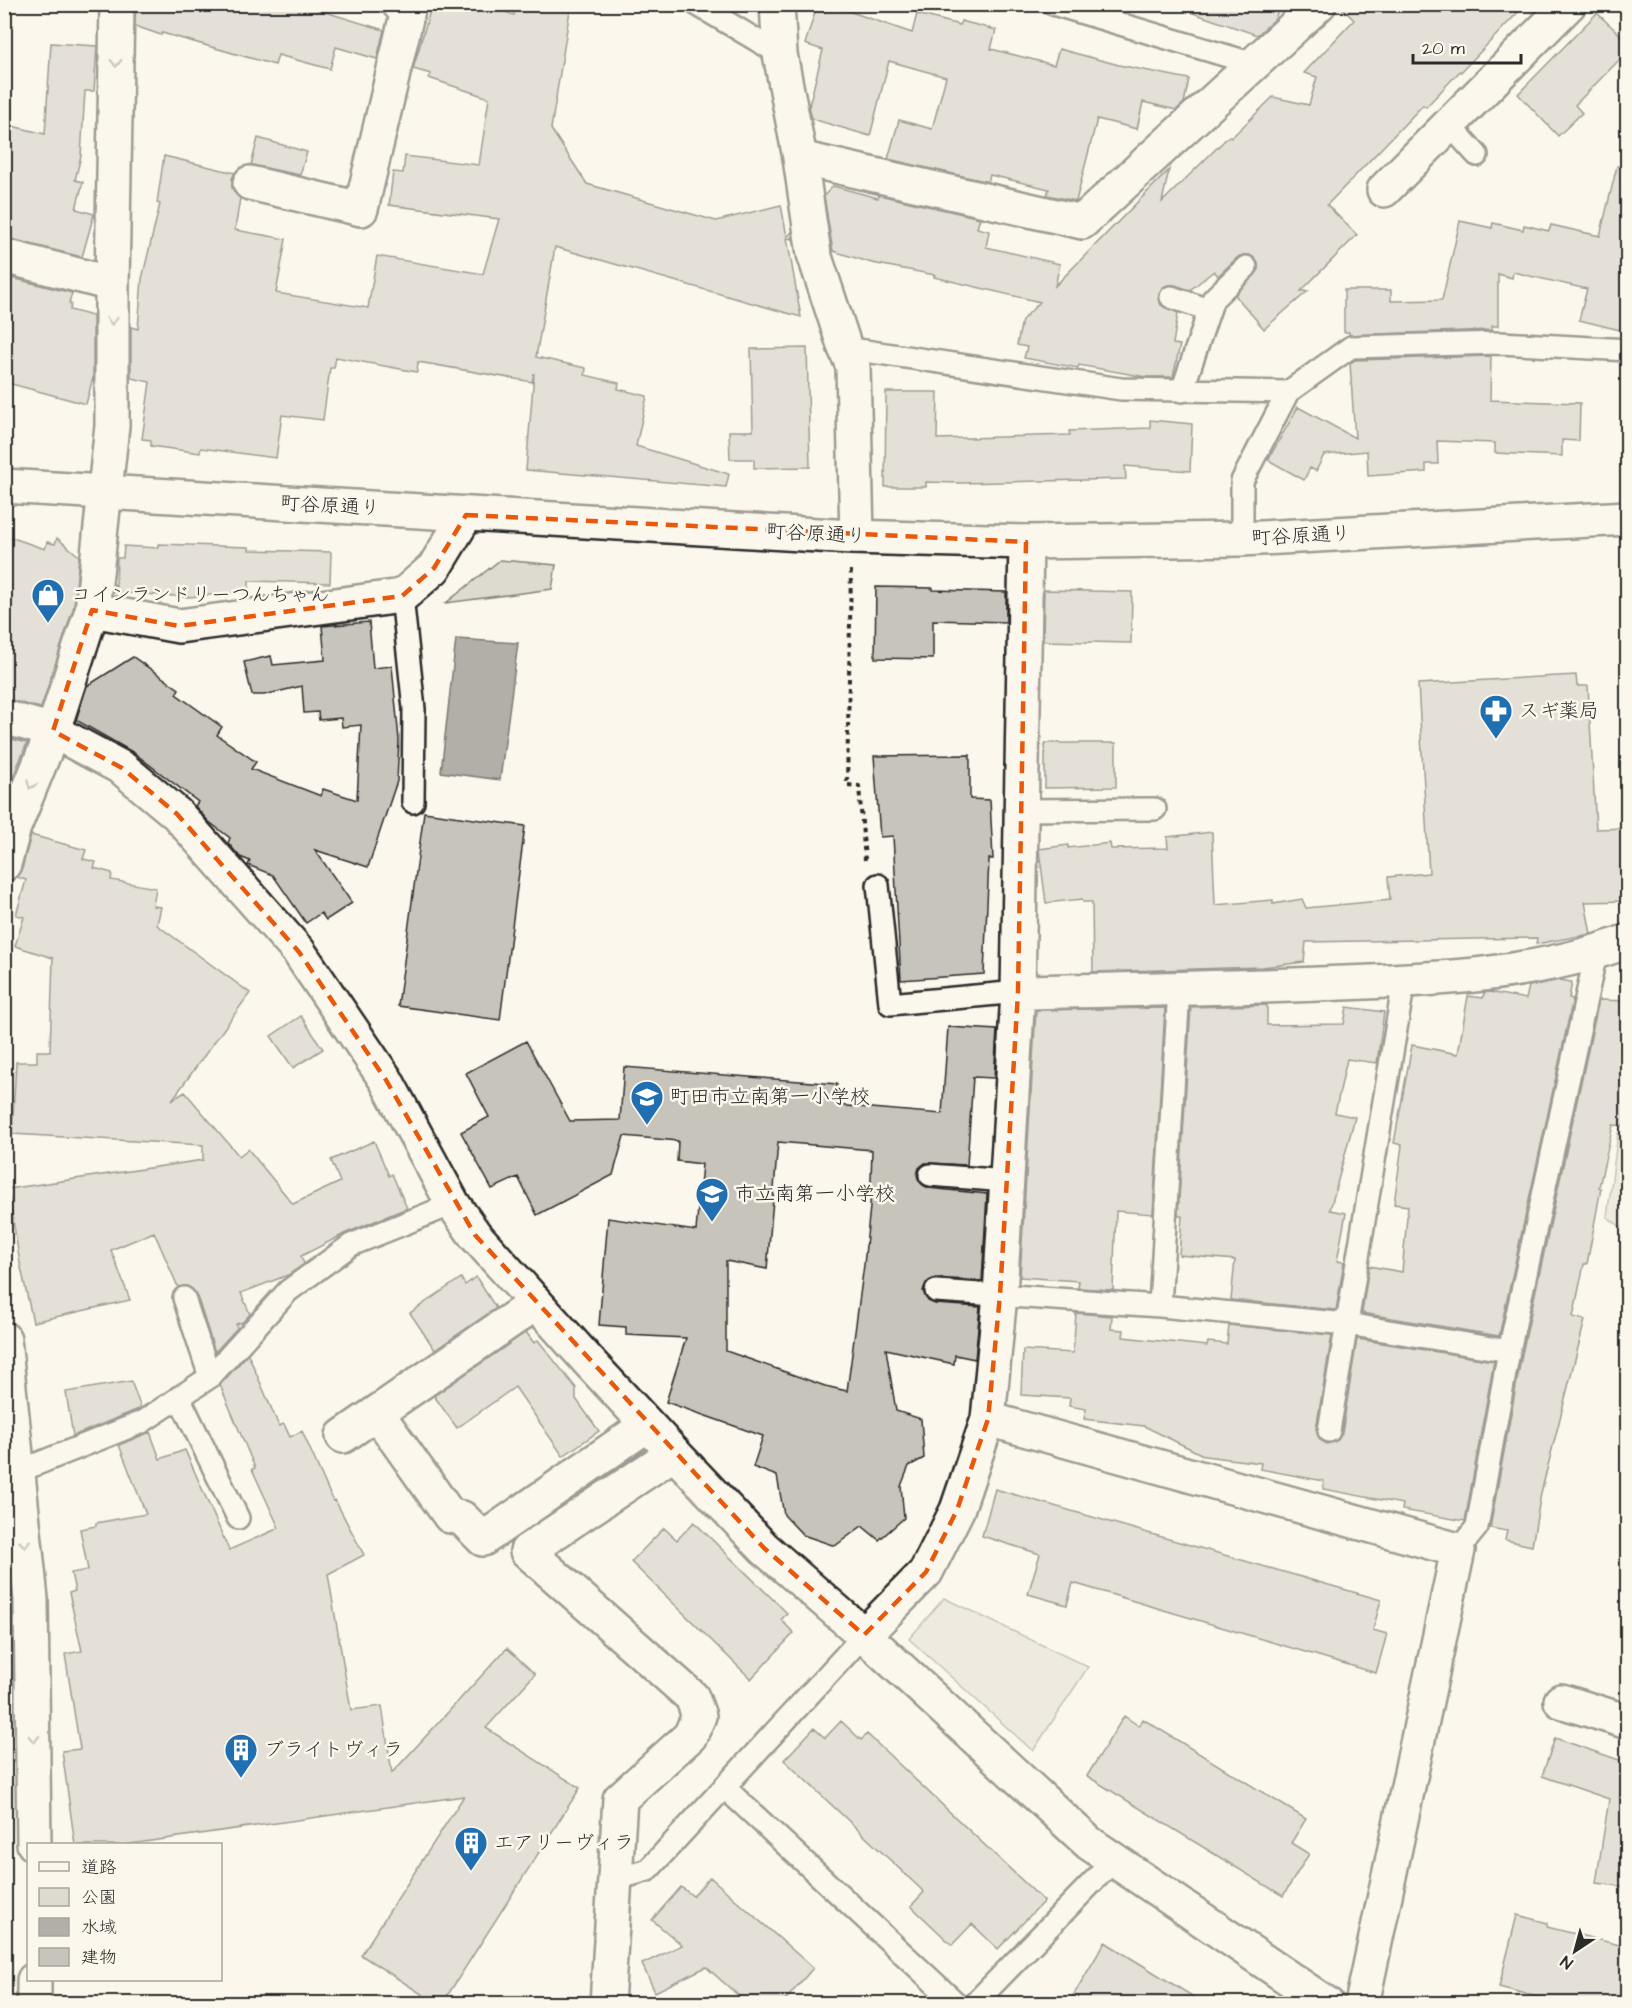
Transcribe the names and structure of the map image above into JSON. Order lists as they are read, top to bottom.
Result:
{
  "streets": {
    "street": ["町谷原通り"]
  },
  "places": {
    "shop": ["コインランドリーつんちゃん"],
    "pharmacy": ["スギ薬局"],
    "school or university": ["町田市立南第一小学校", "市立南第一小学校"],
    "building": ["ブライトヴィラ", "エアリーヴィラ"]
  },
  "legend": [
    "道路",
    "公園",
    "水域",
    "建物"
  ],
  "scale_bar": "20 m",
  "north": "bottom left"
}
